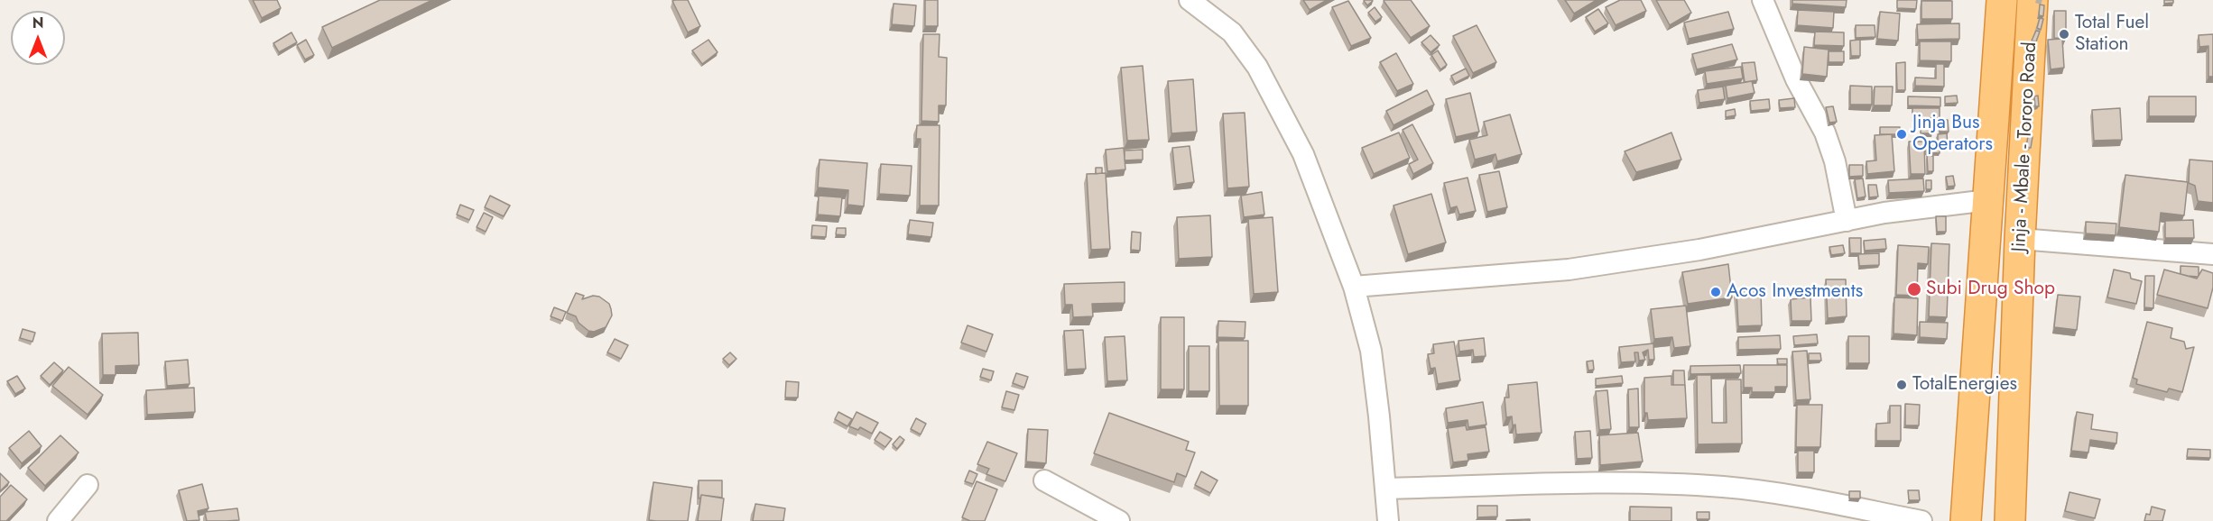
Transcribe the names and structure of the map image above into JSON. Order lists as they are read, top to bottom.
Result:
{
  "streets": {
    "highway": ["Jinja - Mbale - Tororo Road"]
  },
  "places": [
    "Total Fuel Station",
    "Jinja Bus Operators",
    "Subi Drug Shop",
    "Acos Investments",
    "TotalEnergies"
  ],
  "north": "top"
}
